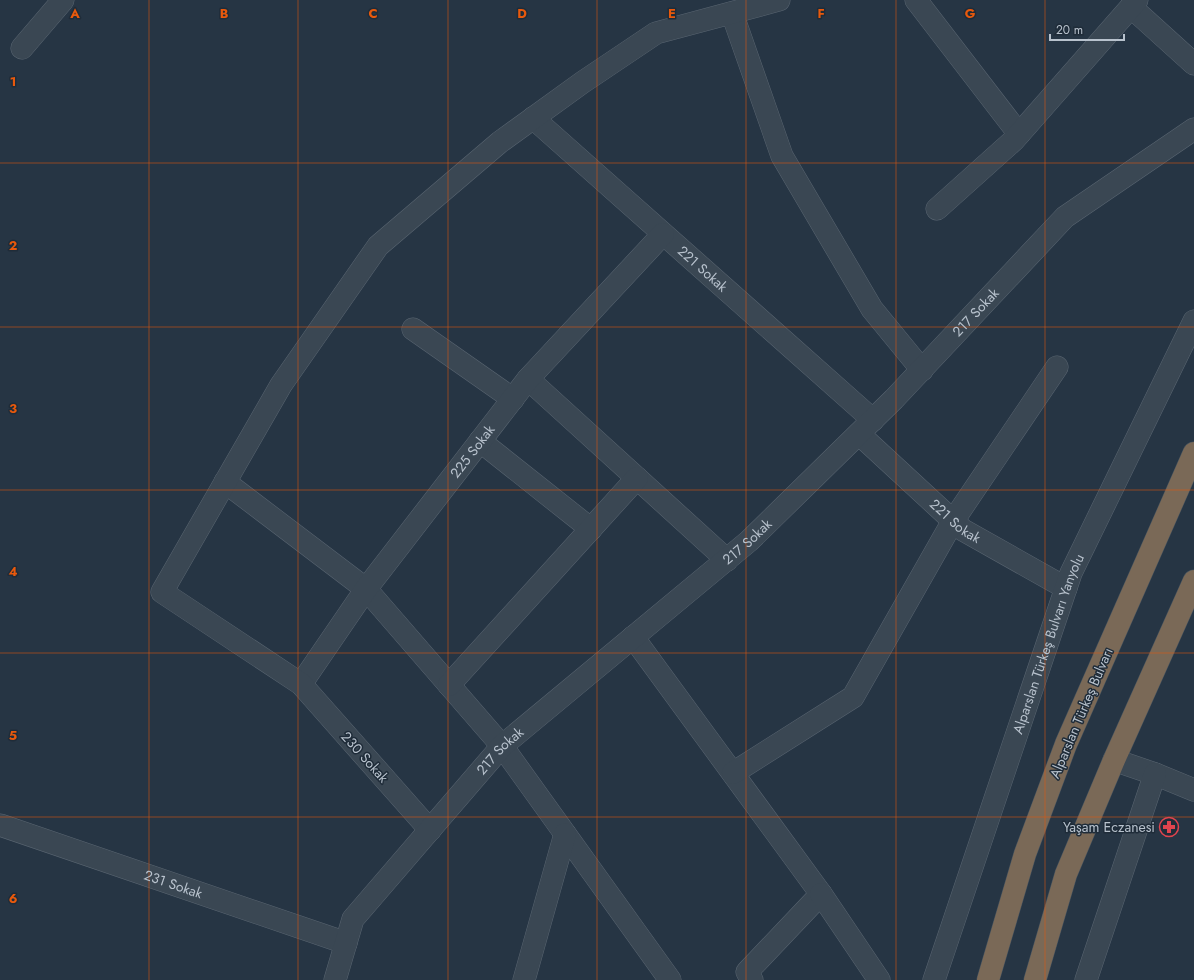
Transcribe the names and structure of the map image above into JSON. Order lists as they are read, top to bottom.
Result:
{
  "streets": {
    "highway": ["Alparslan Türkeş Bulvarı"],
    "street": [
      "221 Sokak",
      "217 Sokak",
      "225 Sokak",
      "Alparslan Türkeş Bulvarı Yanyolu",
      "230 Sokak",
      "231 Sokak"
    ]
  },
  "crossings": [
    ["221 Sokak", "217 Sokak"],
    ["221 Sokak", "225 Sokak"],
    ["221 Sokak", "Alparslan Türkeş Bulvarı Yanyolu"],
    ["217 Sokak", "230 Sokak"],
    ["217 Sokak", "231 Sokak"],
    ["225 Sokak", "230 Sokak"]
  ],
  "places": {
    "pharmacy": ["Yaşam Eczanesi"]
  },
  "scale_bar": "20 m",
  "grid": {
    "columns": [
      "A",
      "B",
      "C",
      "D",
      "E",
      "F",
      "G"
    ],
    "rows": [
      "1",
      "2",
      "3",
      "4",
      "5",
      "6"
    ]
  }
}
